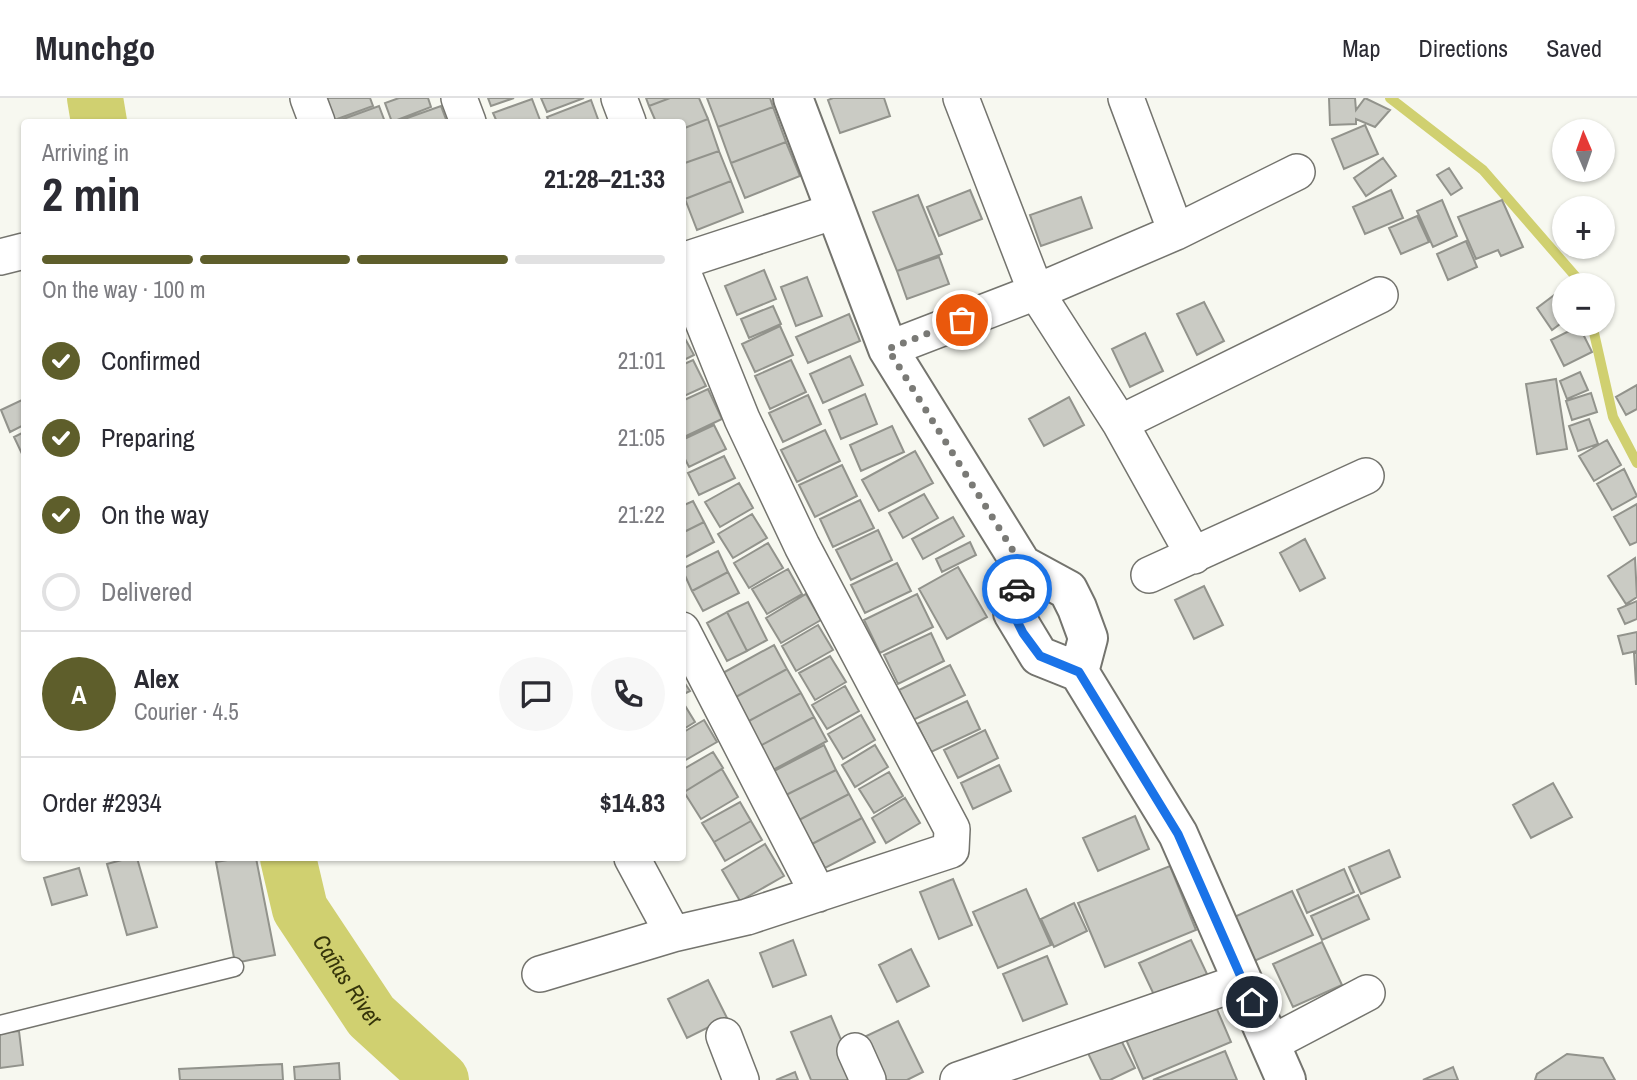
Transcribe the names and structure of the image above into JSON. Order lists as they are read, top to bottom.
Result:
{
  "water": ["Cañas River"],
  "north": "top",
  "page": {
    "header": "Munchgo",
    "nav": ["Map", "Directions", "Saved"],
    "map_buttons": ["+", "−"],
    "heading": ["2 min", "Arriving in", "21:28–21:33"],
    "panel": [
      "Alex",
      "Courier · 4.5",
      "Order #2934",
      "$14.83"
    ],
    "bar": "On the way · 100 m",
    "list": [
      ["Confirmed", "21:01"],
      ["Preparing", "21:05"],
      ["On the way", "21:22"],
      "Delivered"
    ],
    "round": "A"
  }
}
